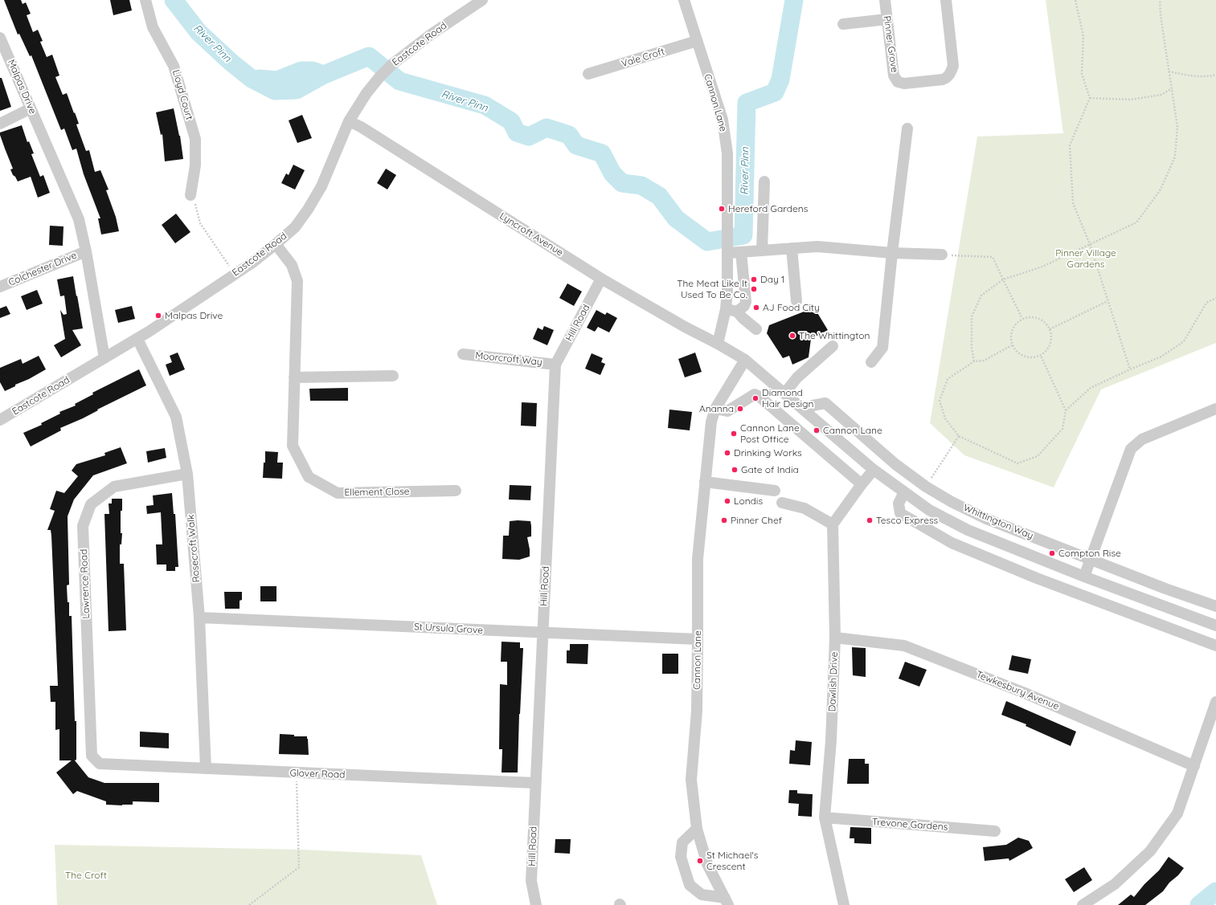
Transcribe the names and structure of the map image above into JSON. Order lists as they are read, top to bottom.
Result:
{
  "streets": {
    "street": [
      "Eastcote Road",
      "Pinner Grove",
      "Vale Croft",
      "Malpas Drive",
      "Lloyd Court",
      "Cannon Lane",
      "Lyncroft Avenue",
      "Colchester Drive",
      "Hill Road",
      "Moorcroft Way",
      "Ellement Close",
      "Whittington Way",
      "Rosecroft Walk",
      "Lawrence Road",
      "St Ursula Grove",
      "Dawlish Drive",
      "Tewkesbury Avenue",
      "Glover Road",
      "Trevone Gardens"
    ]
  },
  "crossings": [
    ["Eastcote Road", "Malpas Drive"],
    ["Eastcote Road", "Lyncroft Avenue"],
    ["Eastcote Road", "Ellement Close"],
    ["Eastcote Road", "Rosecroft Walk"],
    ["Vale Croft", "Cannon Lane"],
    ["Malpas Drive", "Colchester Drive"],
    ["Cannon Lane", "Lyncroft Avenue"],
    ["Cannon Lane", "Whittington Way"],
    ["Cannon Lane", "St Ursula Grove"],
    ["Lyncroft Avenue", "Hill Road"],
    ["Lyncroft Avenue", "Whittington Way"],
    ["Hill Road", "Moorcroft Way"],
    ["Hill Road", "St Ursula Grove"],
    ["Hill Road", "Glover Road"],
    ["Rosecroft Walk", "Lawrence Road"],
    ["Rosecroft Walk", "St Ursula Grove"],
    ["Rosecroft Walk", "Glover Road"],
    ["Lawrence Road", "Glover Road"],
    ["Dawlish Drive", "Tewkesbury Avenue"],
    ["Dawlish Drive", "Trevone Gardens"]
  ],
  "water": ["River Pinn"],
  "parks": ["Pinner Village Gardens", "The Croft"],
  "places": [
    "Hereford Gardens",
    "Day 1",
    "The Meat Like It Used To Be Co.",
    "AJ Food City",
    "Malpas Drive",
    "The Whittington",
    "Diamond Hair Design",
    "Ananna",
    "Cannon Lane",
    "Cannon Lane Post Office",
    "Drinking Works",
    "Gate of India",
    "Londis",
    "Pinner Chef",
    "Tesco Express",
    "Compton Rise",
    "St Michael's Crescent"
  ]
}
